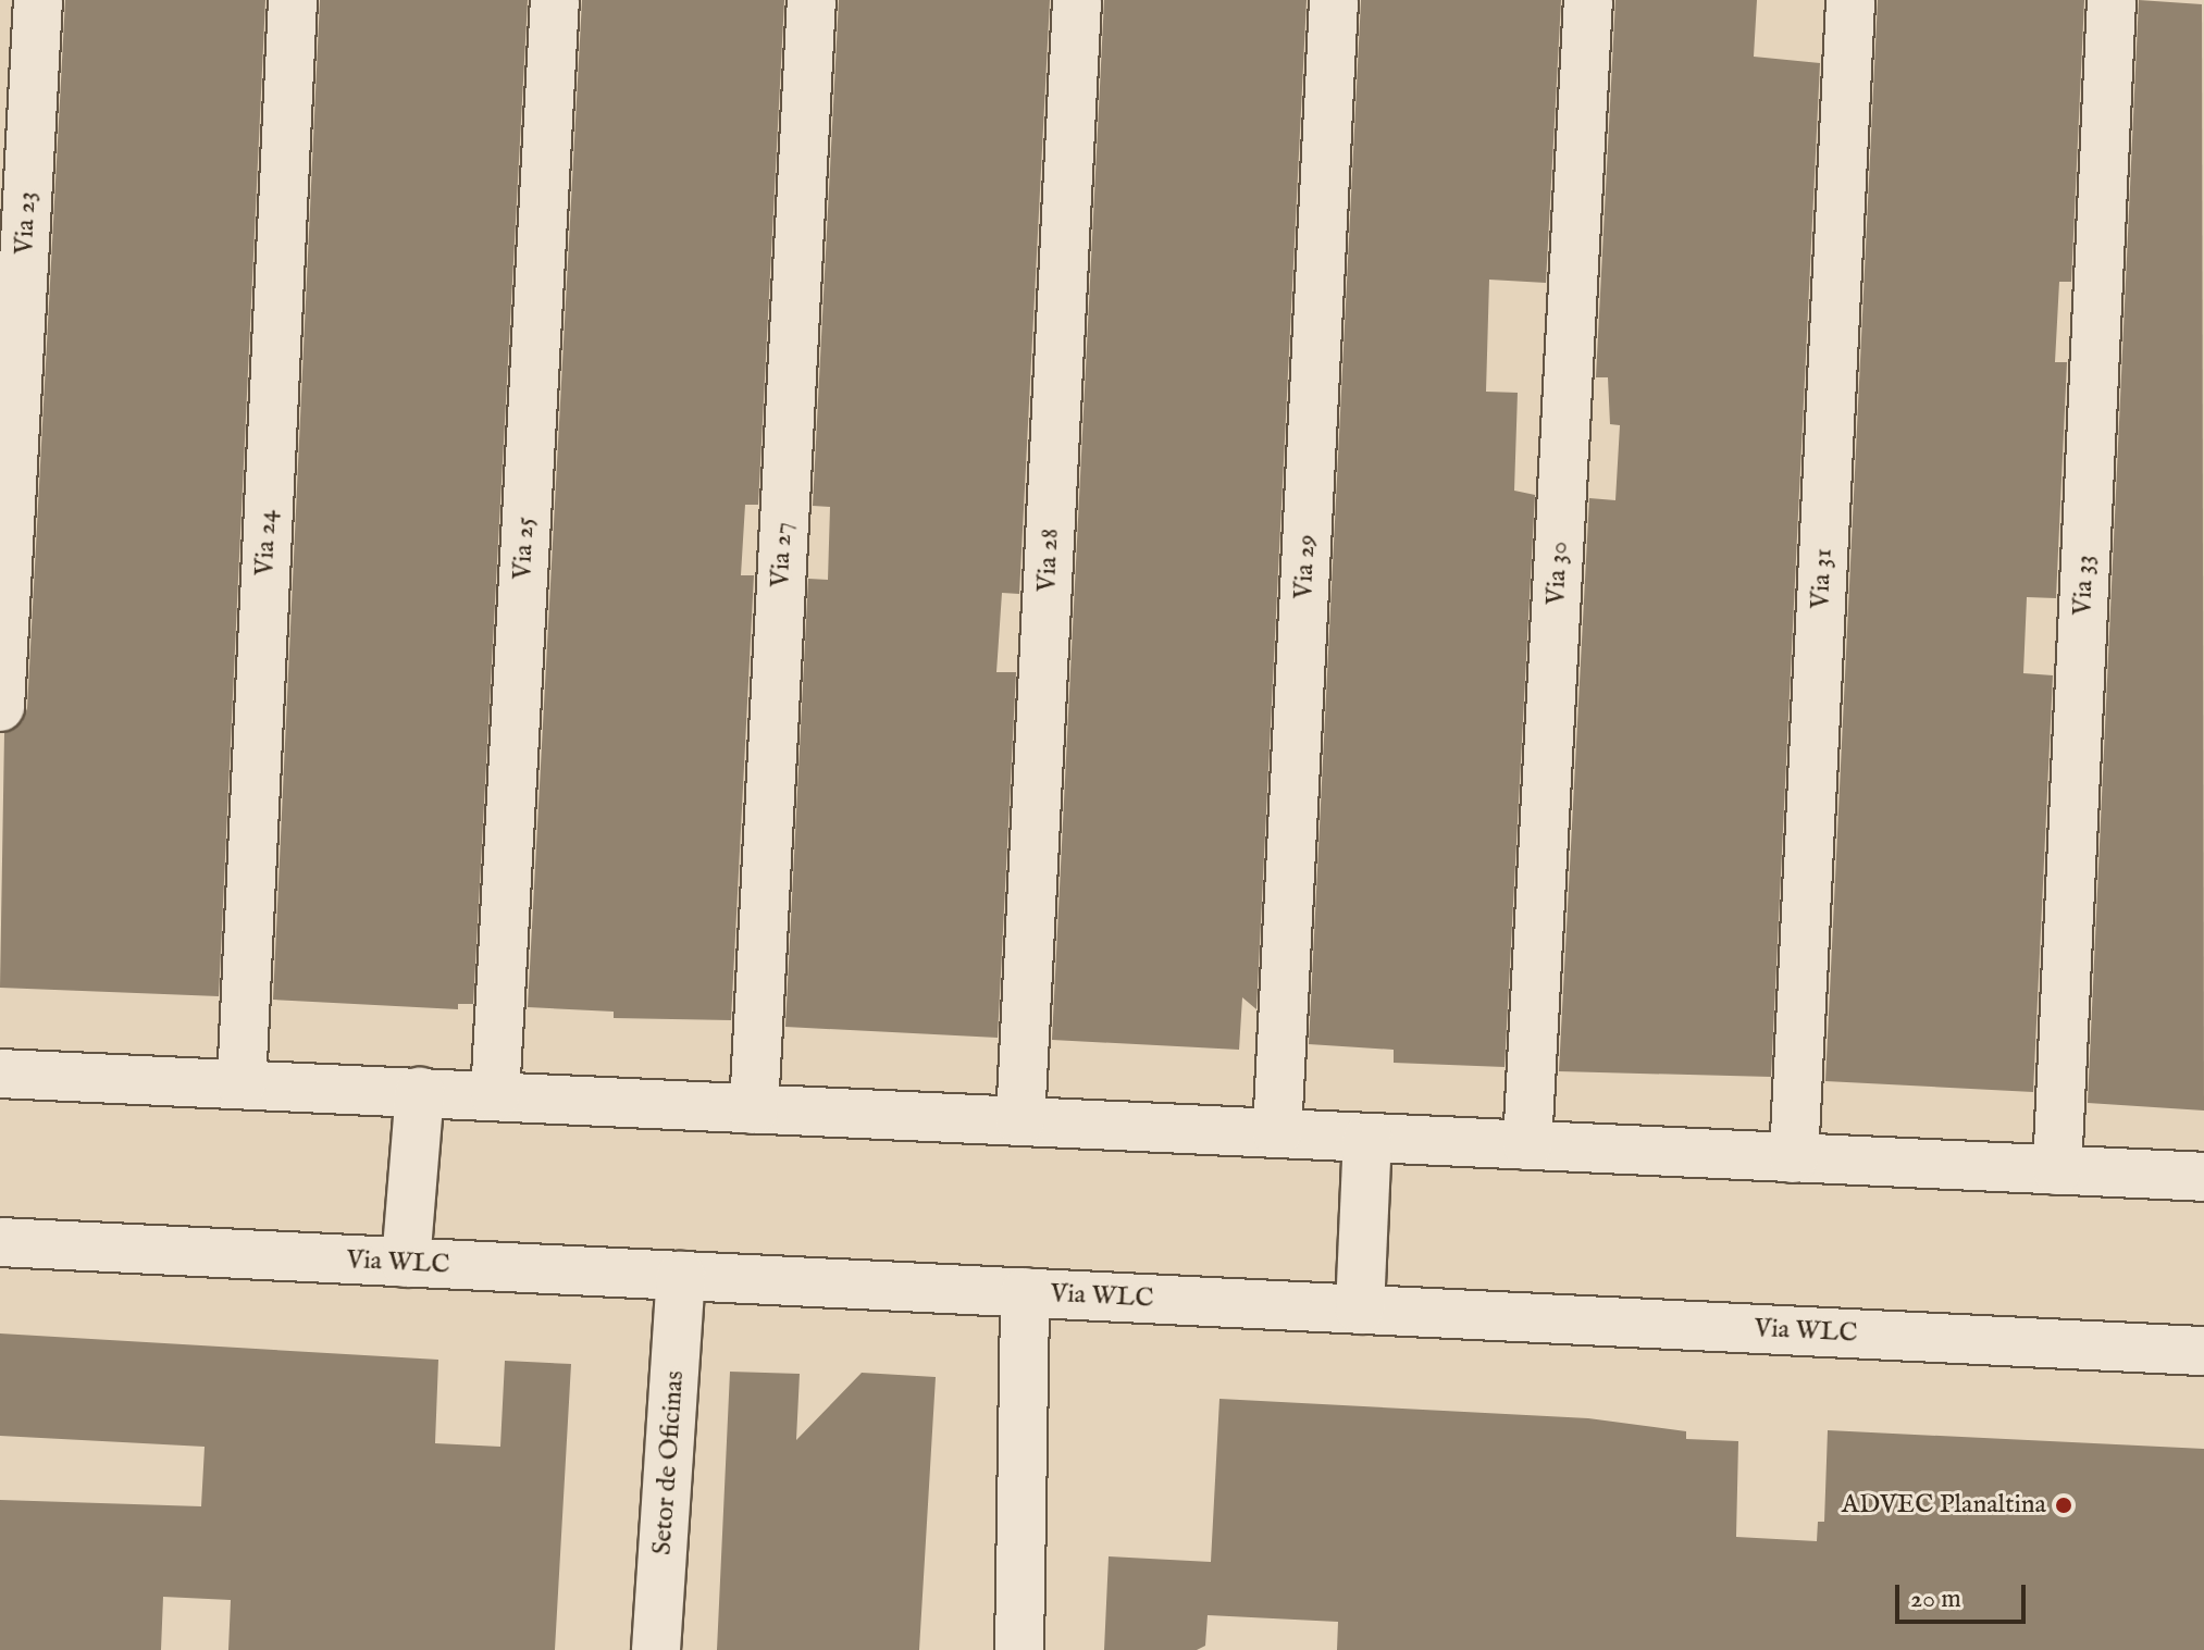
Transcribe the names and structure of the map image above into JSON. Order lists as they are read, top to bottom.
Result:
{
  "streets": {
    "street": [
      "Via 23",
      "Via 24",
      "Via 25",
      "Via 27",
      "Via 28",
      "Via 29",
      "Via 30",
      "Via 31",
      "Via 33",
      "Via WLC",
      "Setor de Oficinas"
    ]
  },
  "crossings": [
    ["Via WLC", "Setor de Oficinas"]
  ],
  "places": ["ADVEC Planaltina"],
  "scale_bar": "20 m"
}
